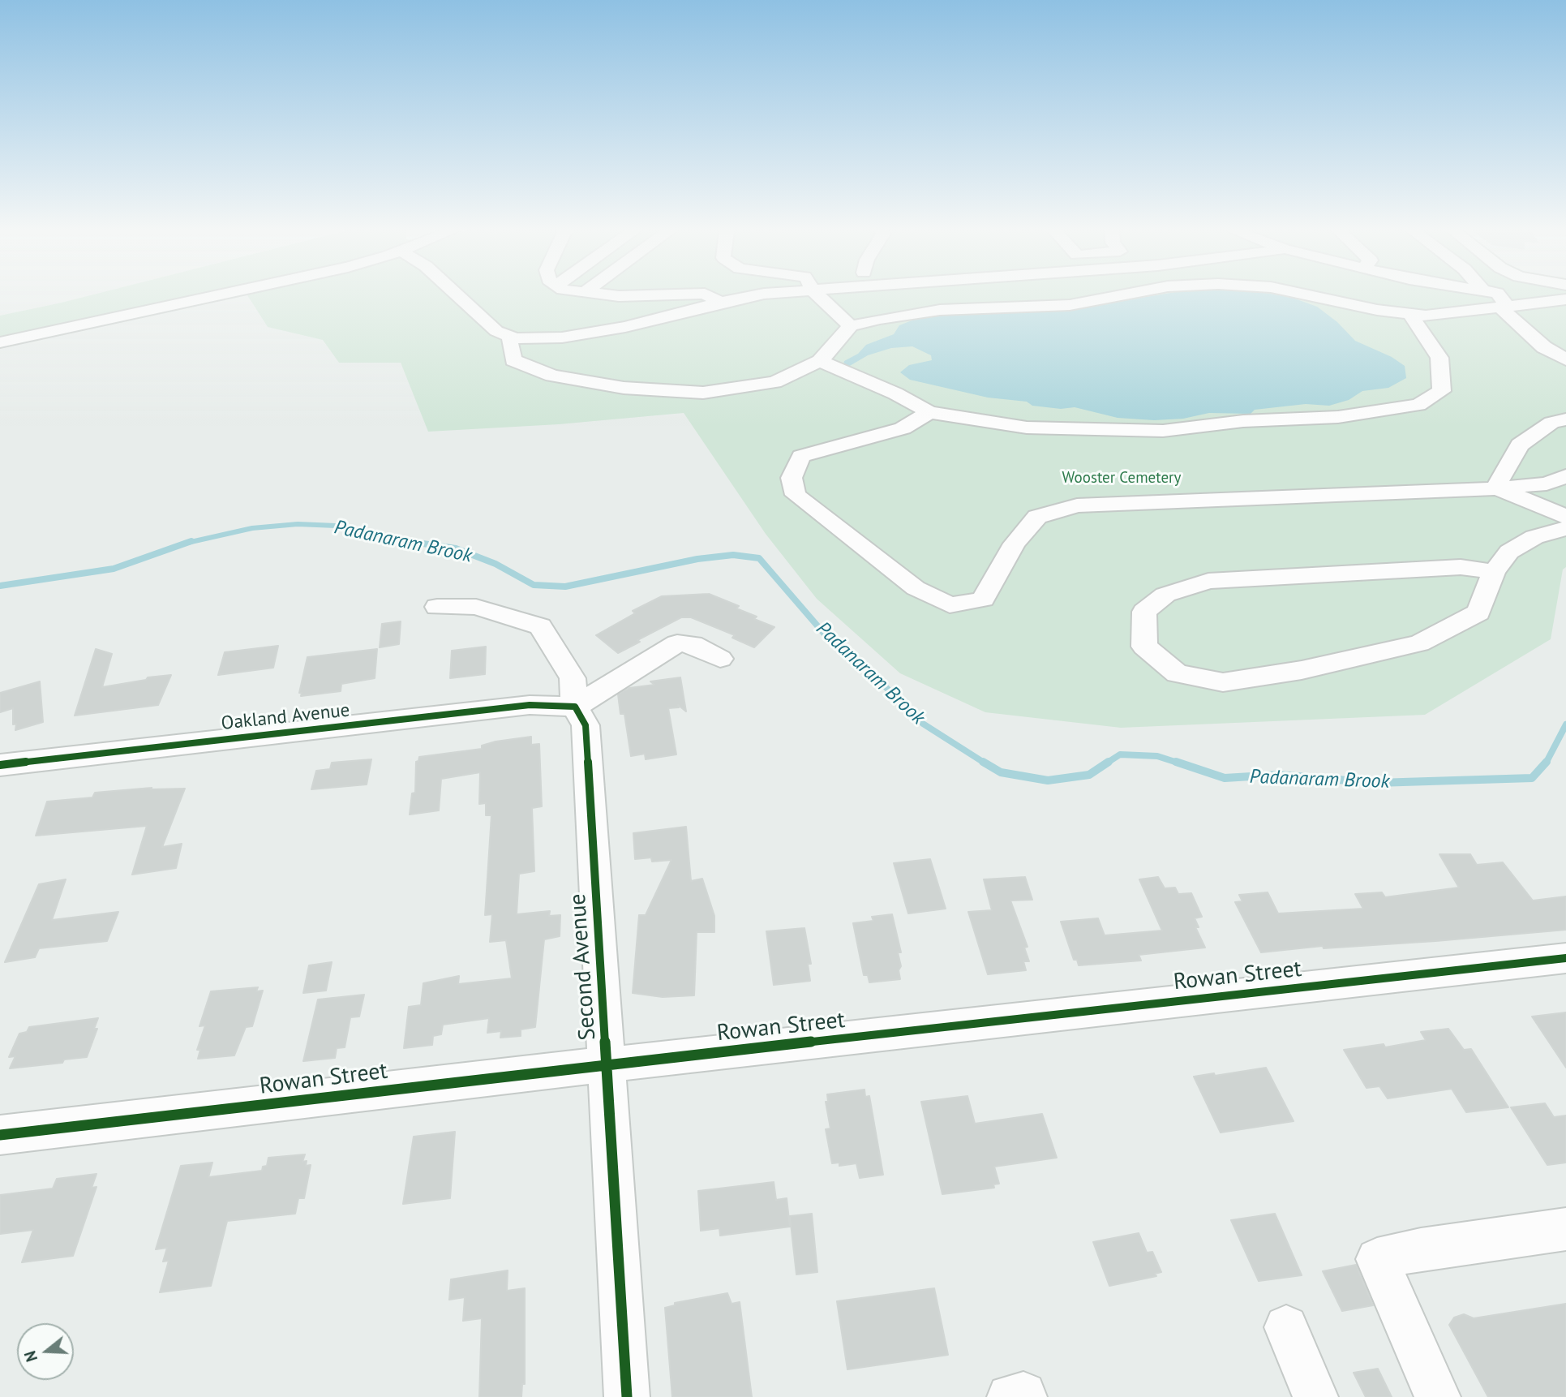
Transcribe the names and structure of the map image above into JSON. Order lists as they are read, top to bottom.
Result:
{
  "streets": {
    "street": ["Oakland Avenue", "Second Avenue", "Rowan Street"]
  },
  "crossings": [
    ["Oakland Avenue", "Second Avenue"],
    ["Second Avenue", "Rowan Street"]
  ],
  "water": ["Padanaram Brook"],
  "parks": ["Wooster Cemetery"],
  "north": "left"
}
